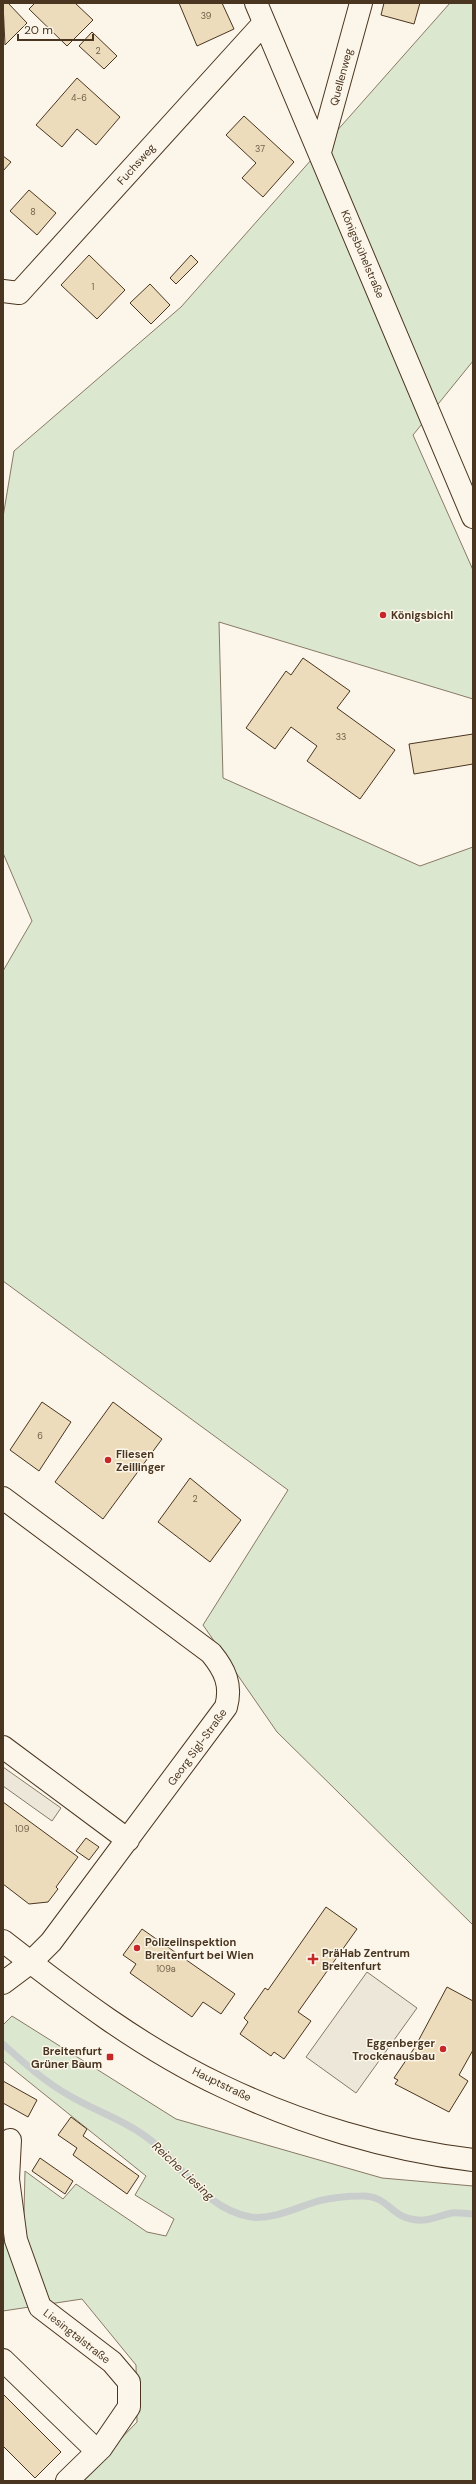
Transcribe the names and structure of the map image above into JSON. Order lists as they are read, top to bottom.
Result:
{
  "streets": {
    "street": [
      "Quellenweg",
      "Fuchsweg",
      "Königsbühelstraße",
      "Georg Sigl-Straße",
      "Hauptstraße",
      "Liesingtalstraße"
    ]
  },
  "crossings": [
    ["Quellenweg", "Königsbühelstraße"],
    ["Fuchsweg", "Königsbühelstraße"],
    ["Georg Sigl-Straße", "Hauptstraße"]
  ],
  "water": ["Reiche Liesing"],
  "places": {
    "other": [
      "Königsbichl",
      "Fliesen Zeillinger",
      "Polizeiinspektion Breitenfurt bei Wien",
      "Eggenberger Trockenausbau"
    ],
    "health": ["PräHab Zentrum Breitenfurt"],
    "transit": ["Breitenfurt Grüner Baum"]
  },
  "house_numbers": [
    "39",
    "2",
    "4-6",
    "37",
    "8",
    "1",
    "33",
    "6",
    "2",
    "109",
    "109a"
  ],
  "scale_bar": "20 m"
}
